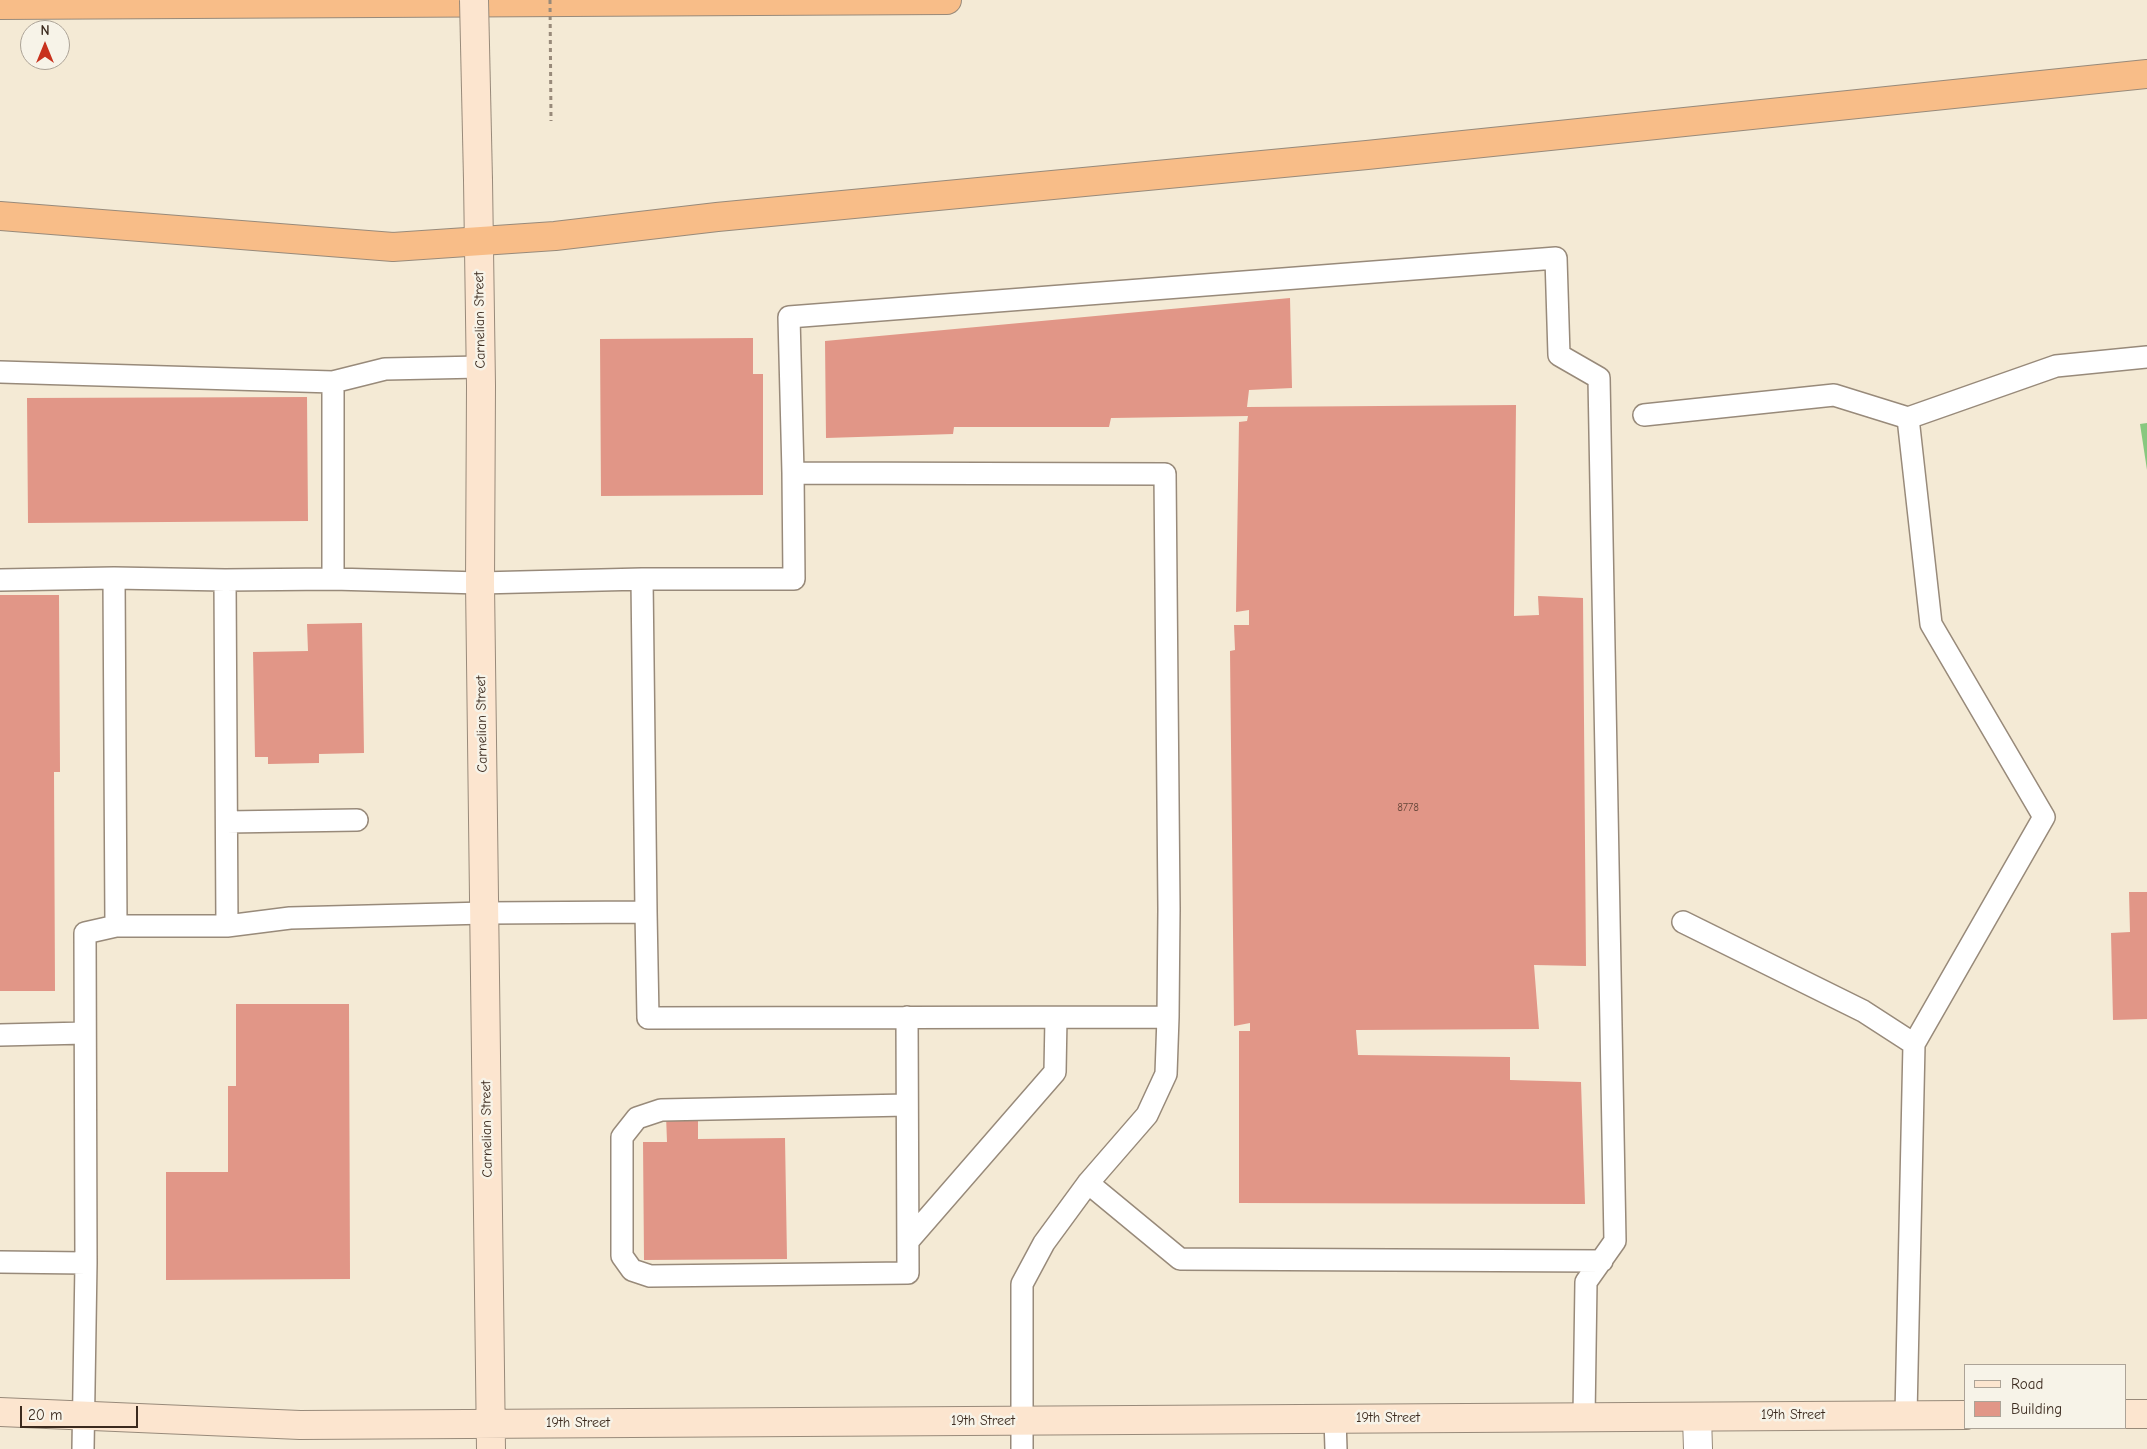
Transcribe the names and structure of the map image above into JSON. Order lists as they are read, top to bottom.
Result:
{
  "streets": {
    "main road": ["Carnelian Street", "19th Street"]
  },
  "crossings": [
    ["Carnelian Street", "19th Street"]
  ],
  "house_numbers": ["8778"],
  "legend": ["Road", "Building"],
  "scale_bar": "20 m",
  "north": "top"
}
